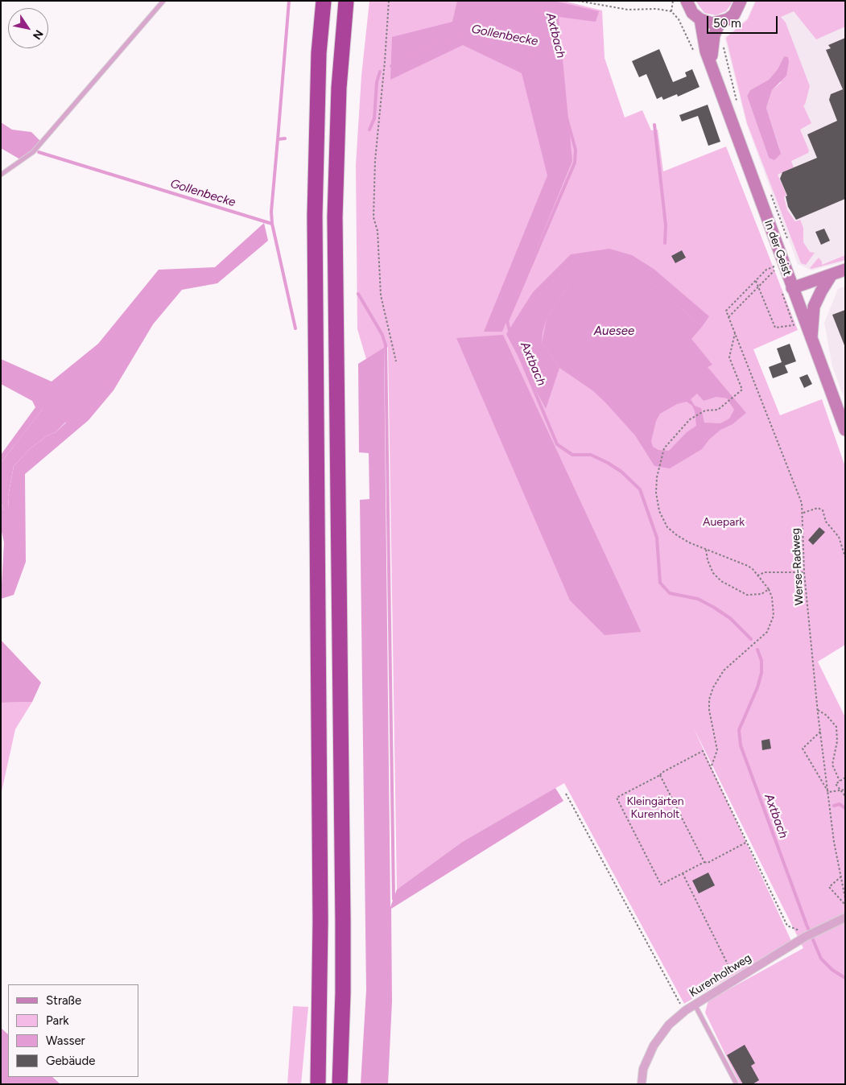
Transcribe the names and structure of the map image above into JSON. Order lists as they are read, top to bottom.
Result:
{
  "streets": {
    "main road": ["In der Geist"],
    "street": ["Kurenholtweg"],
    "path": ["Werse-Radweg"]
  },
  "water": ["Gollenbecke", "Axtbach", "Auesee"],
  "parks": ["Auepark", "Kleingärten Kurenholt"],
  "legend": [
    "Straße",
    "Park",
    "Wasser",
    "Gebäude"
  ],
  "scale_bar": "50 m",
  "north": "bottom right"
}
